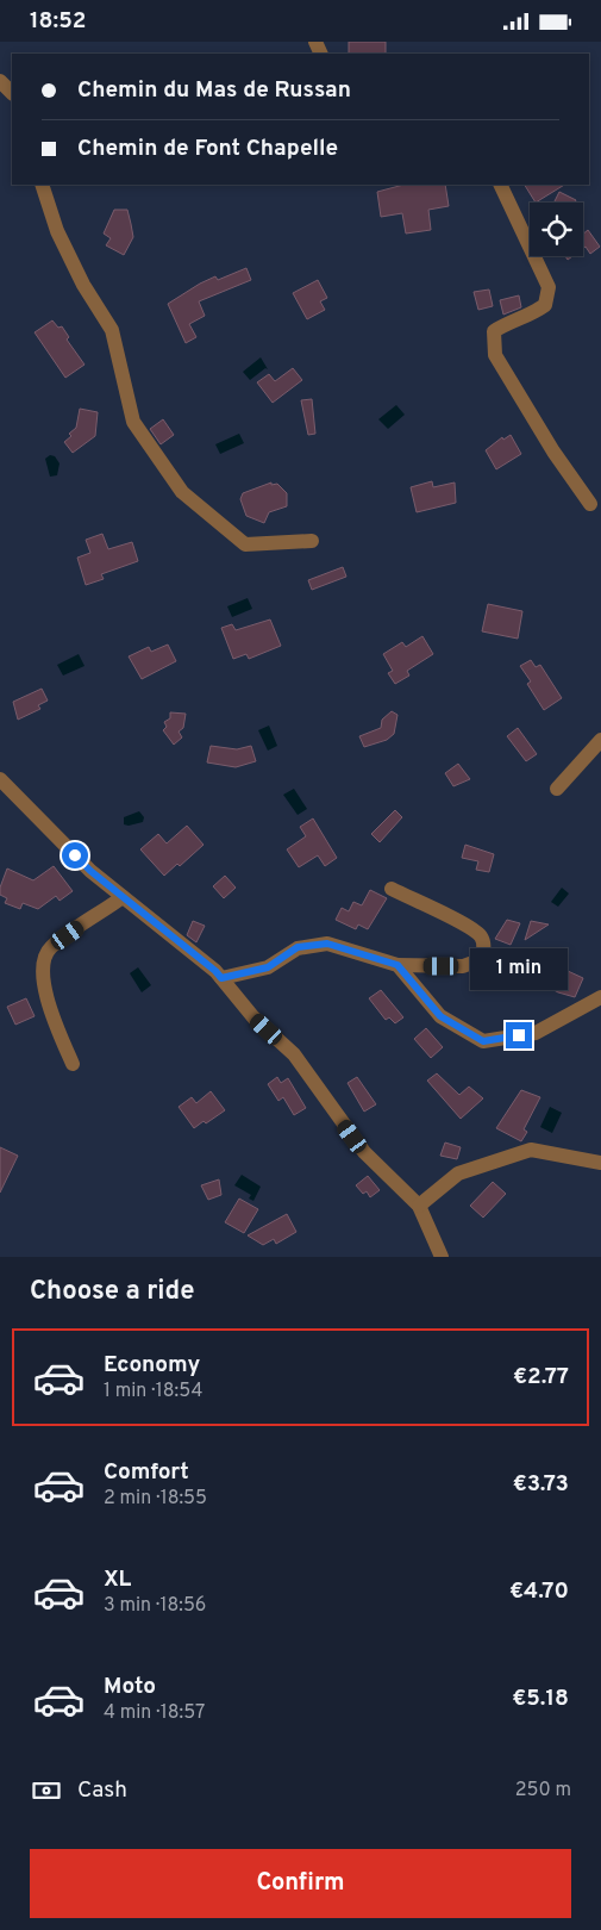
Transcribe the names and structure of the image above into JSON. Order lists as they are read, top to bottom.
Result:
{
  "page": {
    "status": "18:52",
    "banner": ["Chemin du Mas de Russan", "Chemin de Font Chapelle"],
    "bubble": "1 min",
    "heading": "Choose a ride",
    "list": [
      {
        "name": "Economy",
        "note": "1 min · 18:54",
        "value": "€2.77"
      },
      {
        "name": "Comfort",
        "note": "2 min · 18:55",
        "value": "€3.73"
      },
      {
        "name": "XL",
        "note": "3 min · 18:56",
        "value": "€4.70"
      },
      {
        "name": "Moto",
        "note": "4 min · 18:57",
        "value": "€5.18"
      }
    ],
    "pay": ["Cash", "250 m"],
    "buttons": "Confirm"
  }
}
